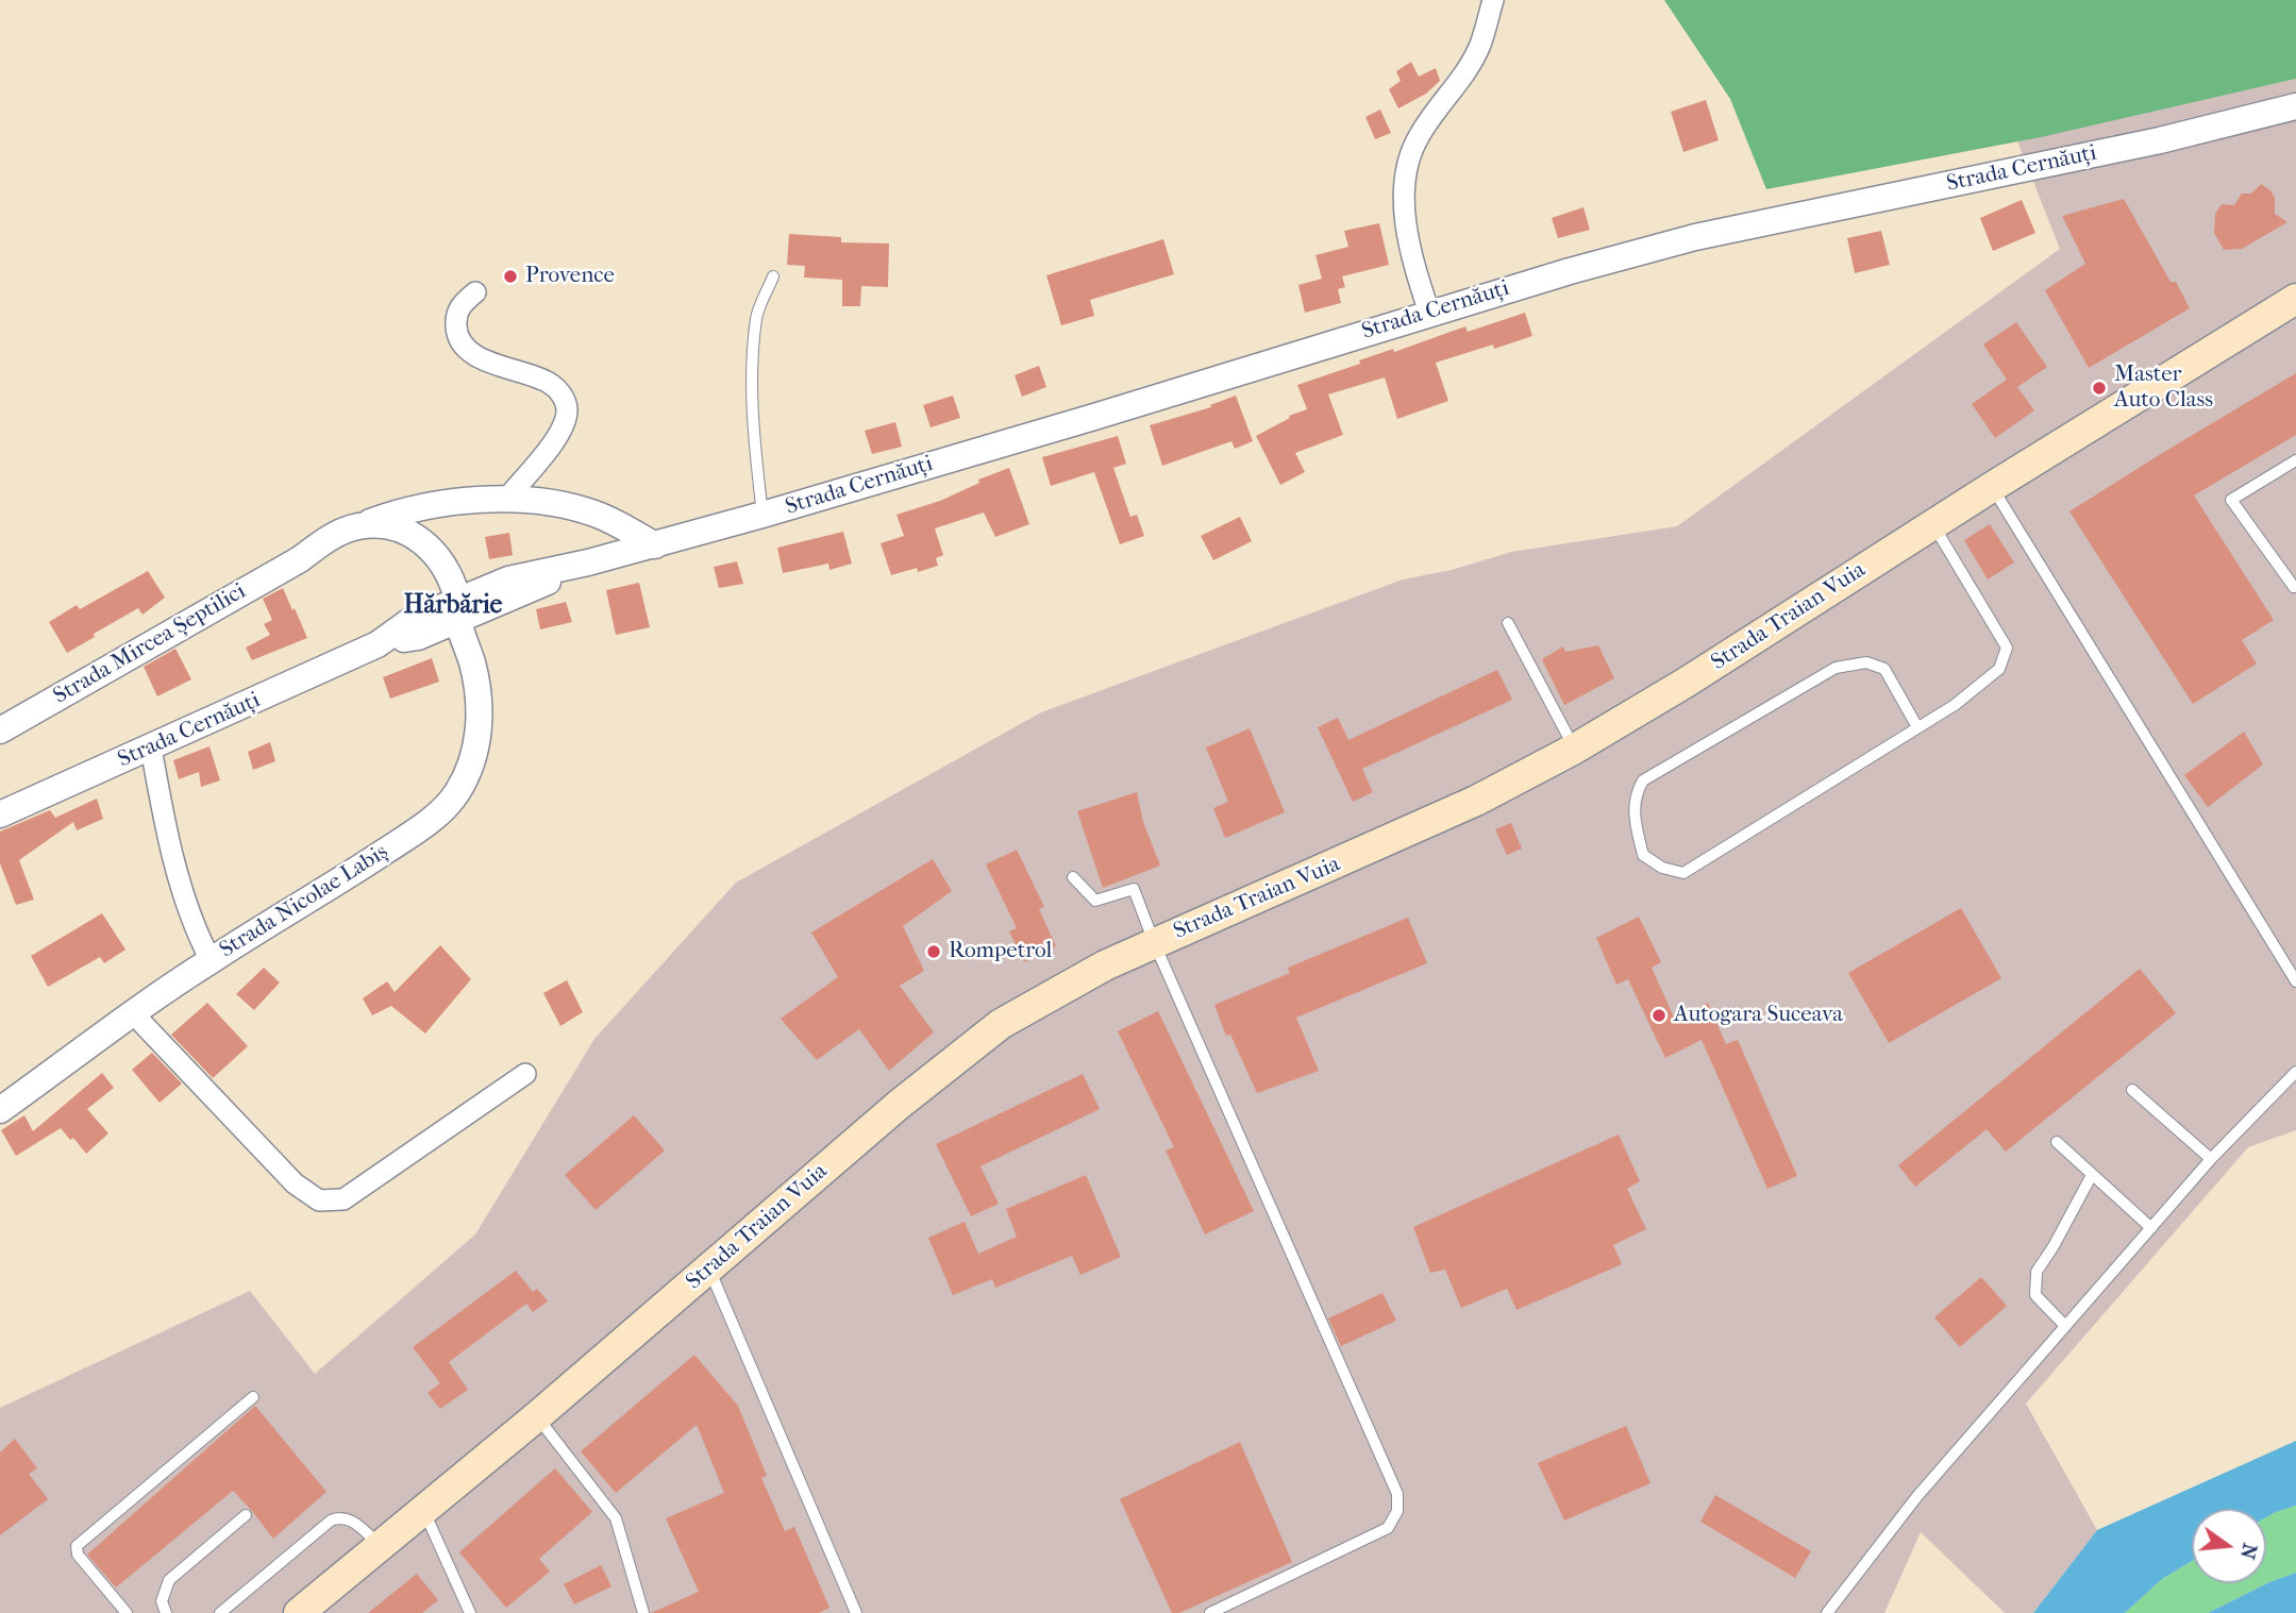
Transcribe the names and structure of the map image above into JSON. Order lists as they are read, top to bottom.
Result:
{
  "streets": {
    "main road": ["Strada Traian Vuia"],
    "street": ["Strada Cernăuți", "Strada Mircea Șeptilici", "Strada Nicolae Labiș"]
  },
  "crossings": [
    ["Strada Cernăuți", "Strada Mircea Șeptilici"],
    ["Strada Cernăuți", "Strada Nicolae Labiș"],
    ["Strada Mircea Șeptilici", "Strada Nicolae Labiș"]
  ],
  "districts": ["Hărbărie"],
  "places": [
    "Provence",
    "Master Auto Class",
    "Rompetrol",
    "Autogara Suceava"
  ],
  "north": "right"
}
